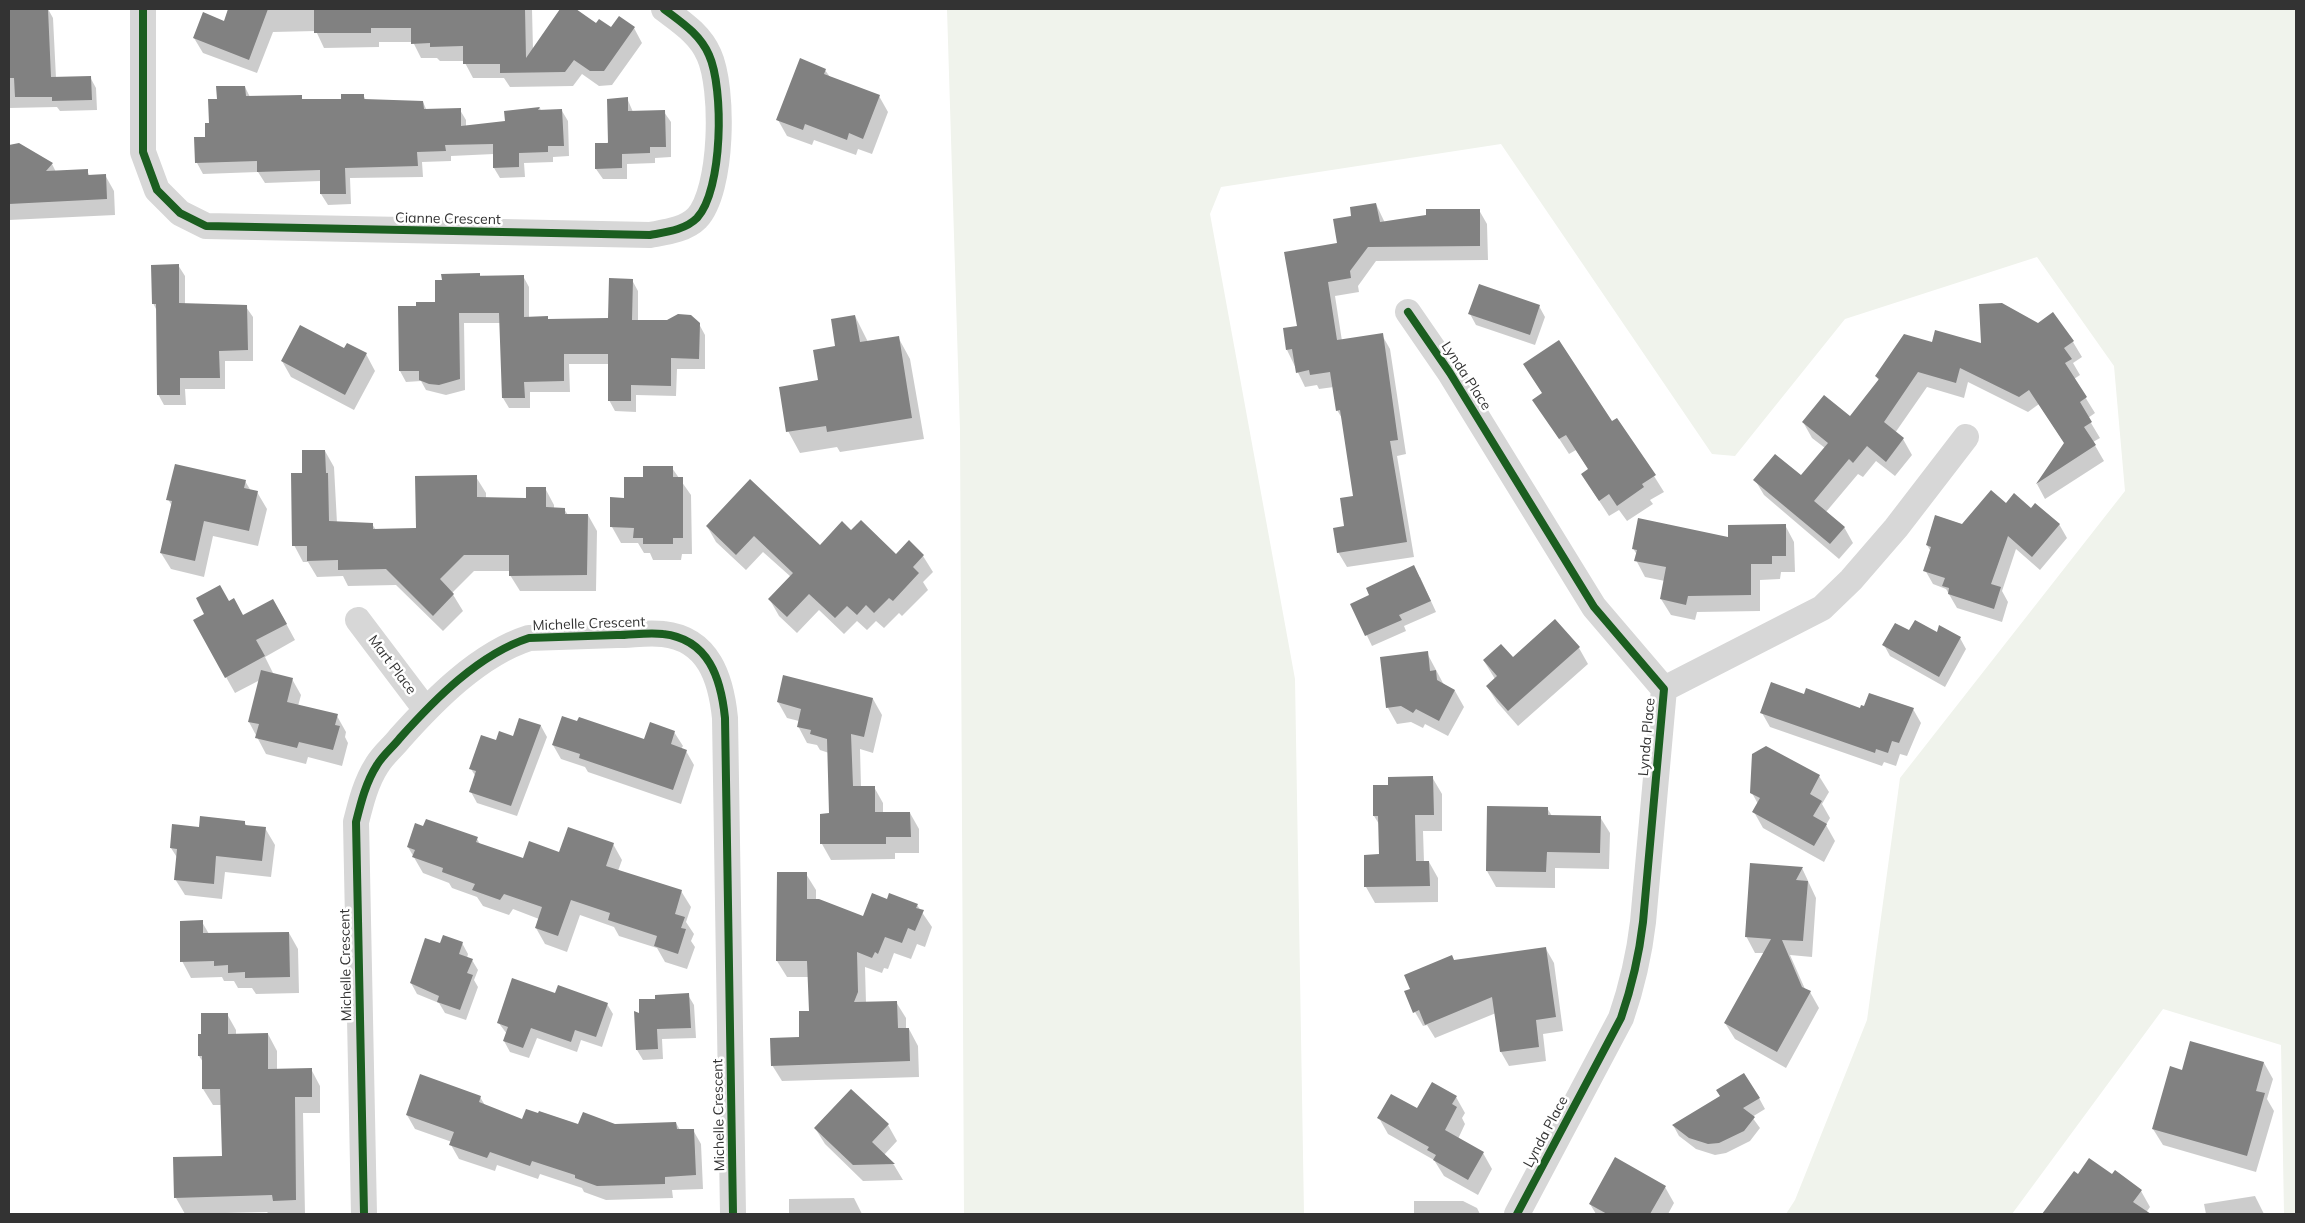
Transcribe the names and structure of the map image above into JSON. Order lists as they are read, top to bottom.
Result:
{
  "streets": {
    "street": [
      "Cianne Crescent",
      "Lynda Place",
      "Michelle Crescent",
      "Mart Place"
    ]
  },
  "crossings": [
    ["Michelle Crescent", "Mart Place"]
  ]
}
